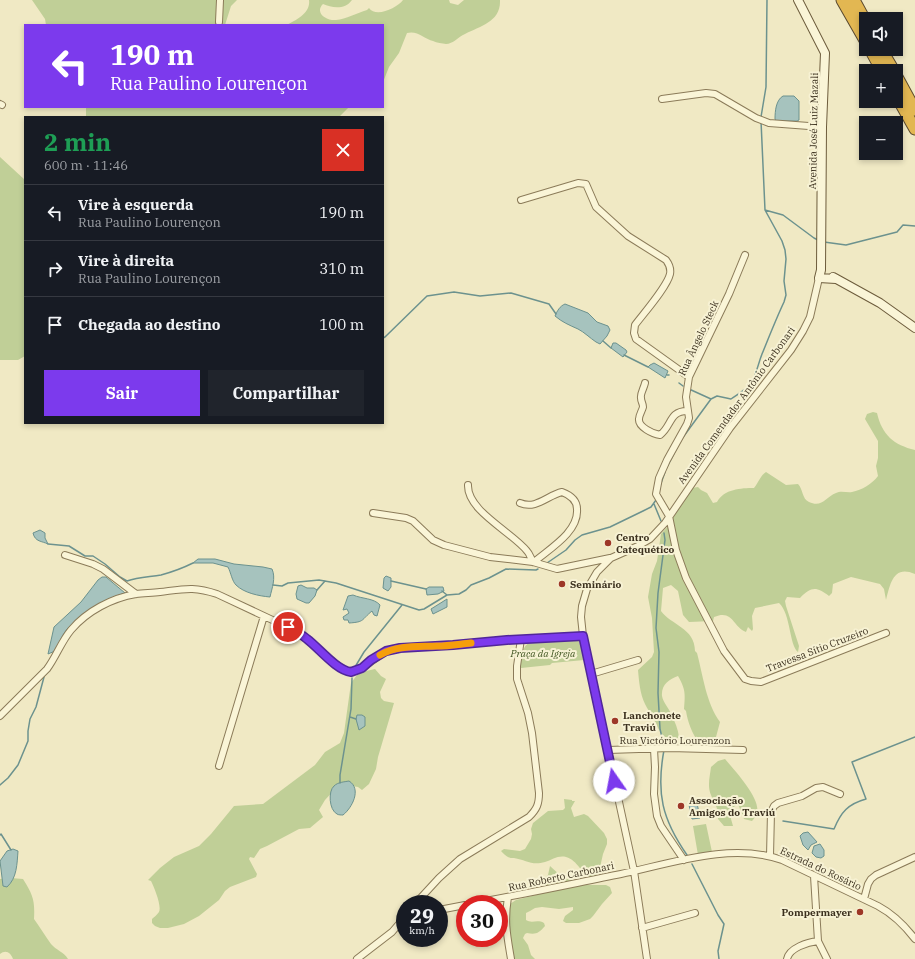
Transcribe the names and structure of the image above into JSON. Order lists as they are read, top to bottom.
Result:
{
  "streets": {
    "main road": ["Avenida José Luiz Mazali", "Avenida Comendador Antônio Carbonari"],
    "street": [
      "Rua Ângelo Steck",
      "Travessa Sítio Cruzeiro",
      "Rua Victório Lourenzon",
      "Estrada do Rosário",
      "Rua Roberto Carbonari"
    ]
  },
  "crossings": [
    ["Avenida José Luiz Mazali", "Avenida Comendador Antônio Carbonari"],
    ["Rua Ângelo Steck", "Avenida Comendador Antônio Carbonari"],
    ["Rua Ângelo Steck", "Travessa Sítio Cruzeiro"],
    ["Avenida Comendador Antônio Carbonari", "Travessa Sítio Cruzeiro"],
    ["Avenida Comendador Antônio Carbonari", "Rua Victório Lourenzon"],
    ["Avenida Comendador Antônio Carbonari", "Estrada do Rosário"],
    ["Avenida Comendador Antônio Carbonari", "Rua Roberto Carbonari"],
    ["Estrada do Rosário", "Rua Roberto Carbonari"]
  ],
  "parks": ["Praça da Igreja"],
  "places": [
    "Centro Catequético",
    "Seminário",
    "Lanchonete Traviú",
    "Associação Amigos do Traviú",
    "Pompermayer"
  ],
  "page": {
    "map_buttons": ["+", "−"],
    "turn": ["190 m", "Rua Paulino Lourençon"],
    "heading": ["2 min", "600 m · 11:46"],
    "list": [
      {
        "name": "Vire à esquerda",
        "note": "Rua Paulino Lourençon",
        "value": "190 m"
      },
      {
        "name": "Vire à direita",
        "note": "Rua Paulino Lourençon",
        "value": "310 m"
      },
      {
        "name": "Chegada ao destino",
        "value": "100 m"
      }
    ],
    "buttons": ["Sair", "Compartilhar"],
    "speed": "29 km/h",
    "limit": "30"
  }
}
